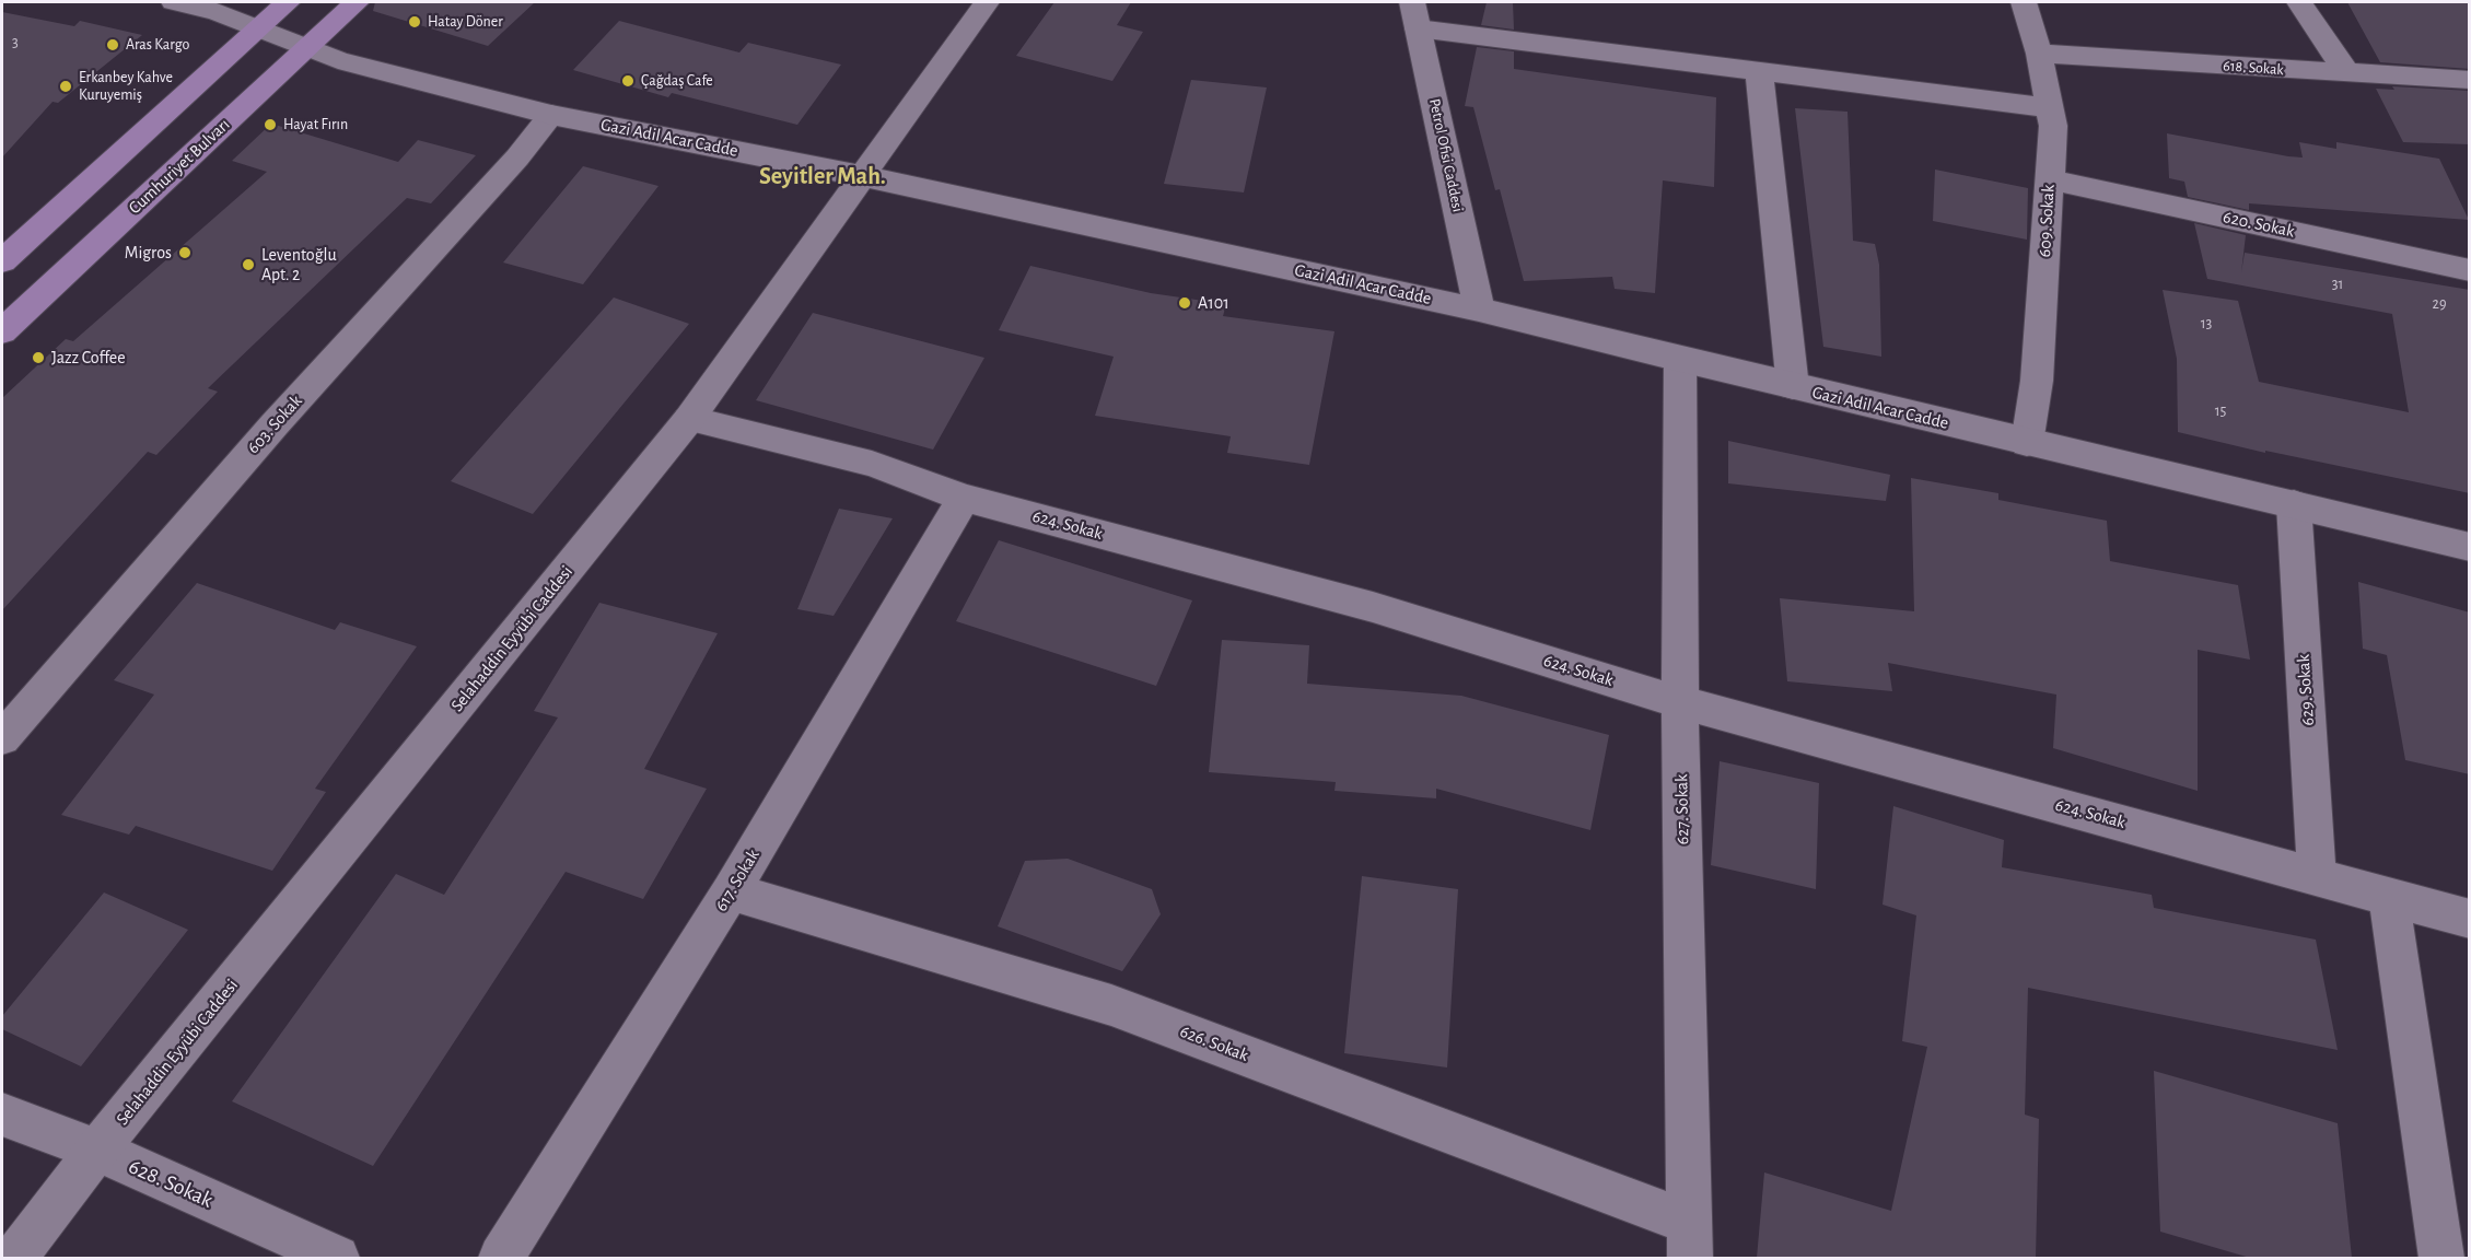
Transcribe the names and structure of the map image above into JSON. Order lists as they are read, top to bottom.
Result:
{
  "streets": {
    "main road": ["Cumhuriyet Bulvarı"],
    "street": [
      "618. Sokak",
      "Gazi Adil Acar Cadde",
      "Petrol Ofisi Caddesi",
      "609. Sokak",
      "620. Sokak",
      "603. Sokak",
      "624. Sokak",
      "Selahaddin Eyyübi Caddesi",
      "629. Sokak",
      "627. Sokak",
      "617. Sokak",
      "626. Sokak",
      "628. Sokak"
    ]
  },
  "crossings": [
    ["618. Sokak", "609. Sokak"],
    ["Gazi Adil Acar Cadde", "Petrol Ofisi Caddesi"],
    ["Gazi Adil Acar Cadde", "Cumhuriyet Bulvarı"],
    ["Gazi Adil Acar Cadde", "609. Sokak"],
    ["Gazi Adil Acar Cadde", "603. Sokak"],
    ["Gazi Adil Acar Cadde", "Selahaddin Eyyübi Caddesi"],
    ["Gazi Adil Acar Cadde", "629. Sokak"],
    ["Gazi Adil Acar Cadde", "627. Sokak"],
    ["609. Sokak", "620. Sokak"],
    ["624. Sokak", "Selahaddin Eyyübi Caddesi"],
    ["624. Sokak", "629. Sokak"],
    ["624. Sokak", "627. Sokak"],
    ["624. Sokak", "617. Sokak"],
    ["Selahaddin Eyyübi Caddesi", "628. Sokak"],
    ["627. Sokak", "626. Sokak"],
    ["617. Sokak", "626. Sokak"]
  ],
  "districts": ["Seyitler Mah."],
  "places": [
    "Hatay Döner",
    "Aras Kargo",
    "Çağdaş Cafe",
    "Erkanbey Kahve Kuruyemiş",
    "Hayat Fırın",
    "Migros",
    "Leventoğlu Apt. 2",
    "A101",
    "Jazz Coffee"
  ],
  "house_numbers": [
    "3",
    "31",
    "29",
    "13",
    "15"
  ]
}
